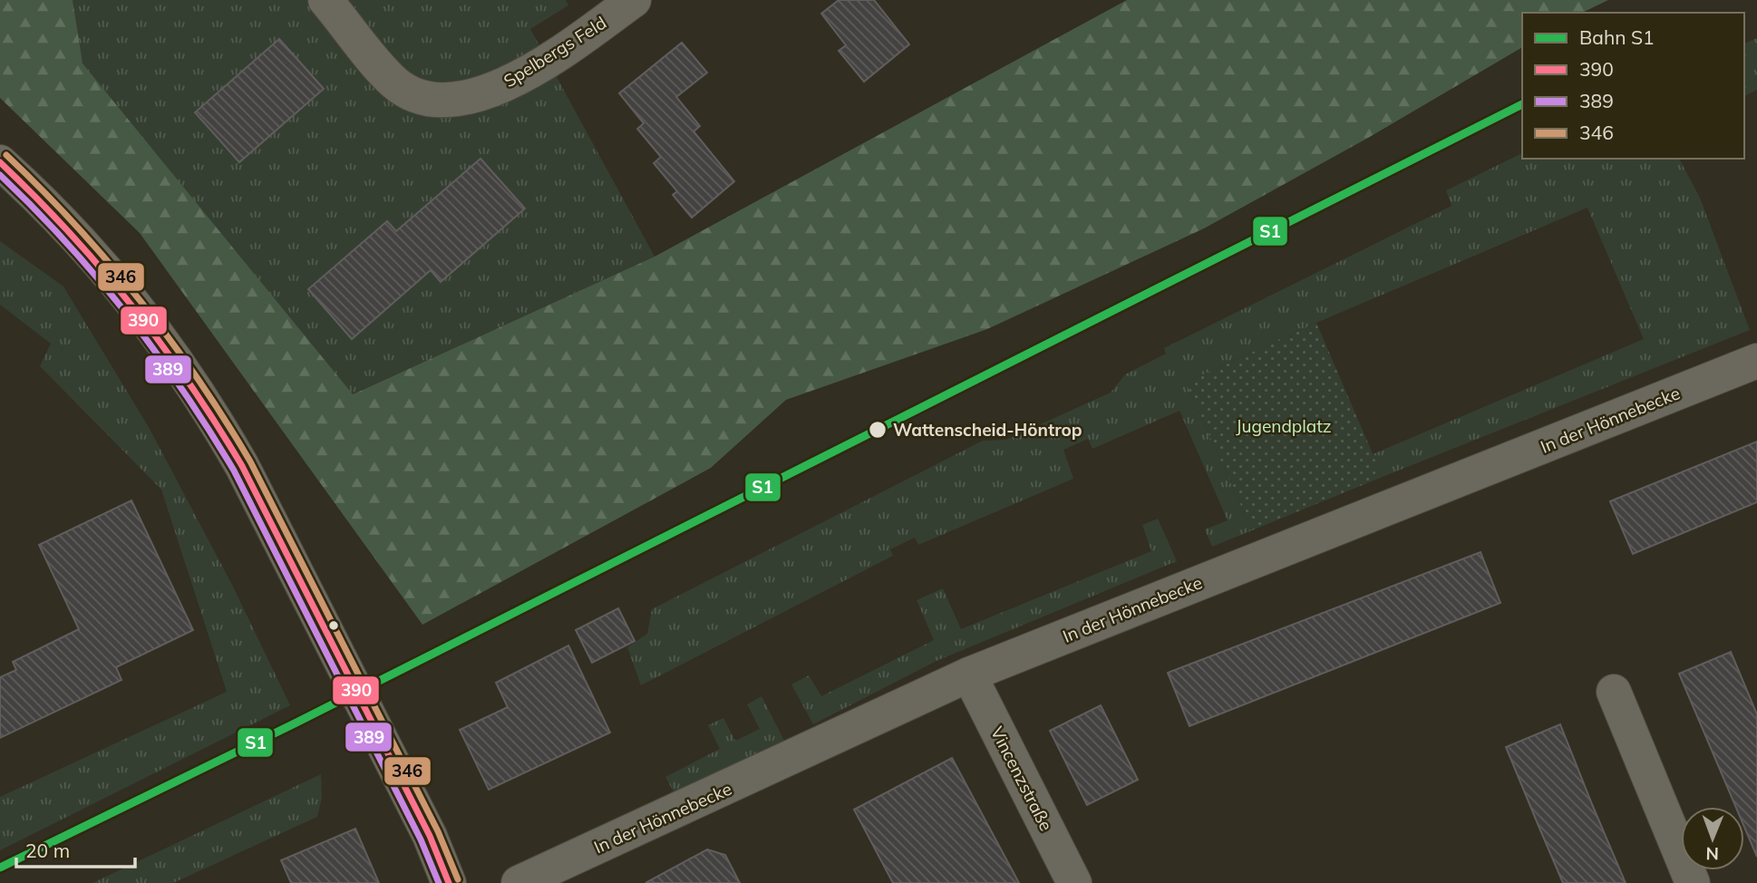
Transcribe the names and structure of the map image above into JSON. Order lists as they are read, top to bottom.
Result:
{
  "streets": {
    "street": ["Spelbergs Feld", "In der Hönnebecke", "Vincenzstraße"]
  },
  "crossings": [
    ["In der Hönnebecke", "Vincenzstraße"]
  ],
  "parks": ["Jugendplatz"],
  "places": ["Wattenscheid-Höntrop"],
  "lines": [
    "rail line S1",
    "transit line 346",
    "transit line 390",
    "transit line 389"
  ],
  "legend": [
    "Bahn S1",
    "390",
    "389",
    "346"
  ],
  "scale_bar": "20 m",
  "north": "bottom"
}
